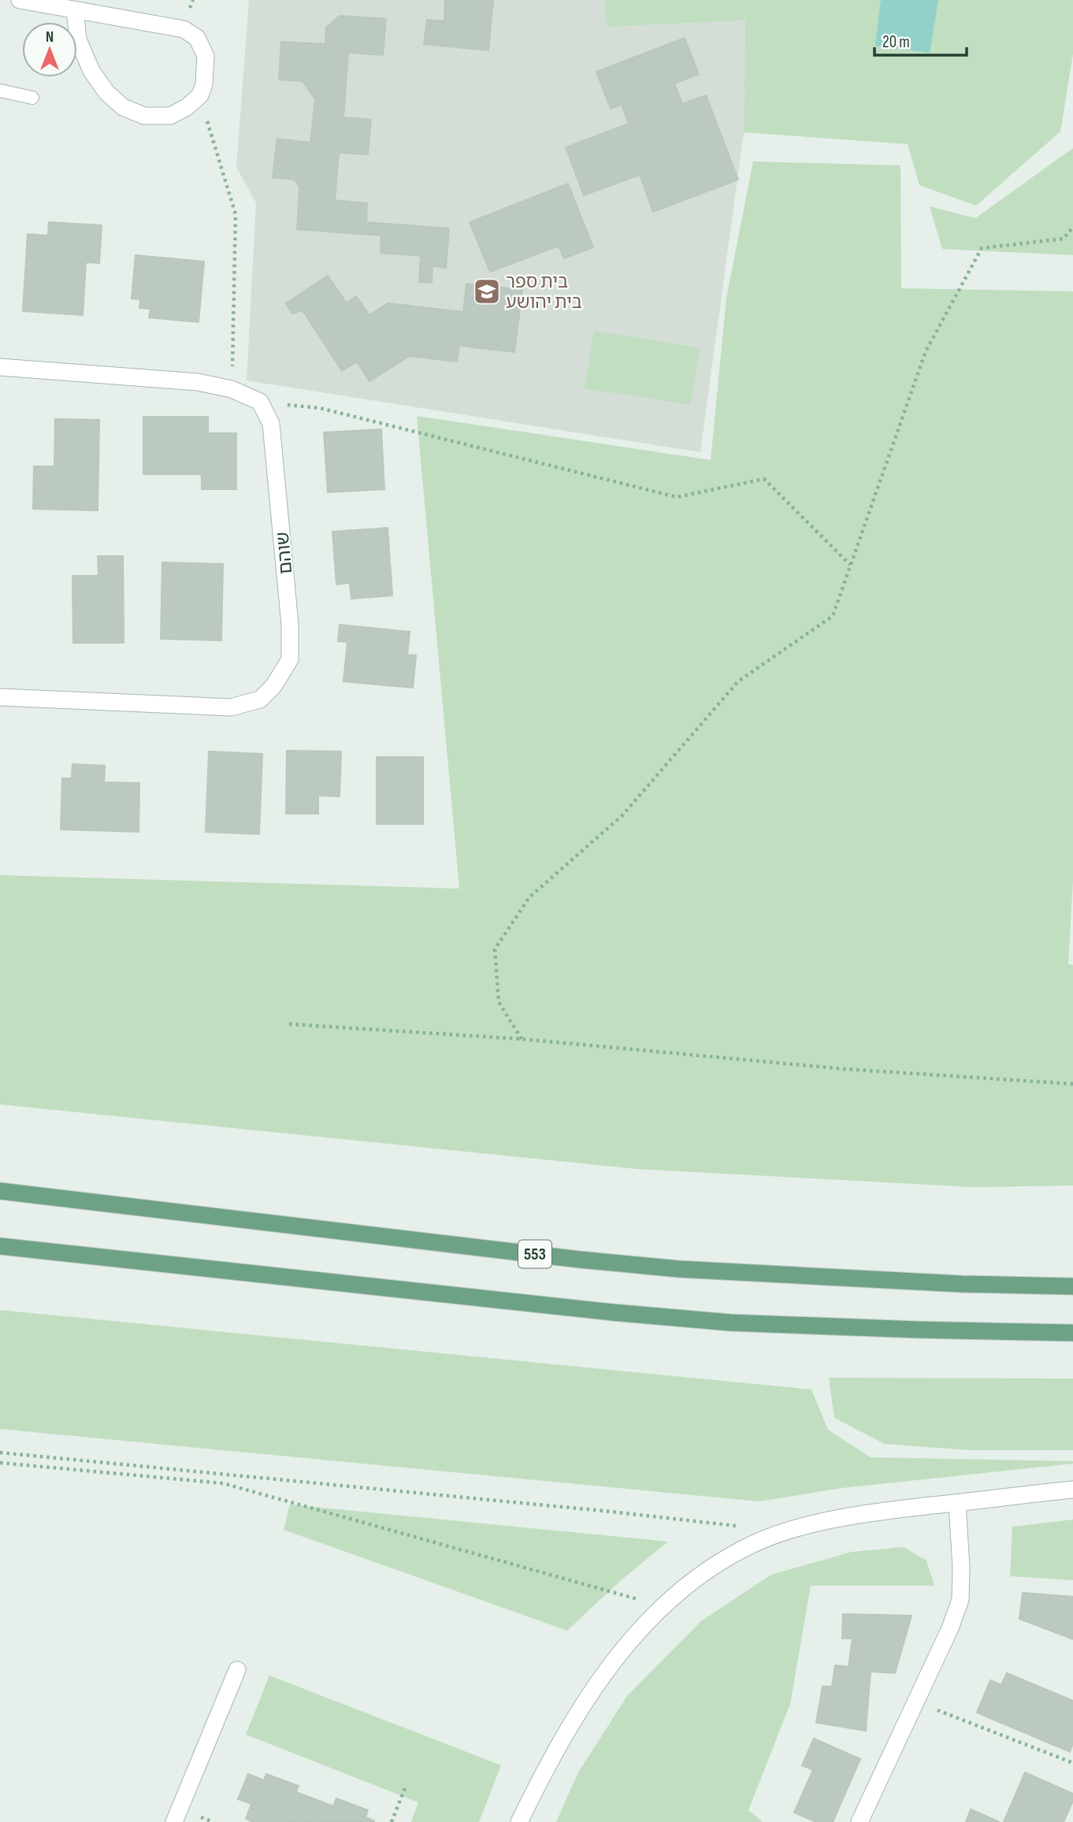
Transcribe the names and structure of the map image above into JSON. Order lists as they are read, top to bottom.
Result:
{
  "streets": {
    "main road": ["553"],
    "street": ["שוהם"]
  },
  "places": {
    "school or university": ["בית ספר בית יהושע"]
  },
  "scale_bar": "20 m",
  "north": "top"
}
